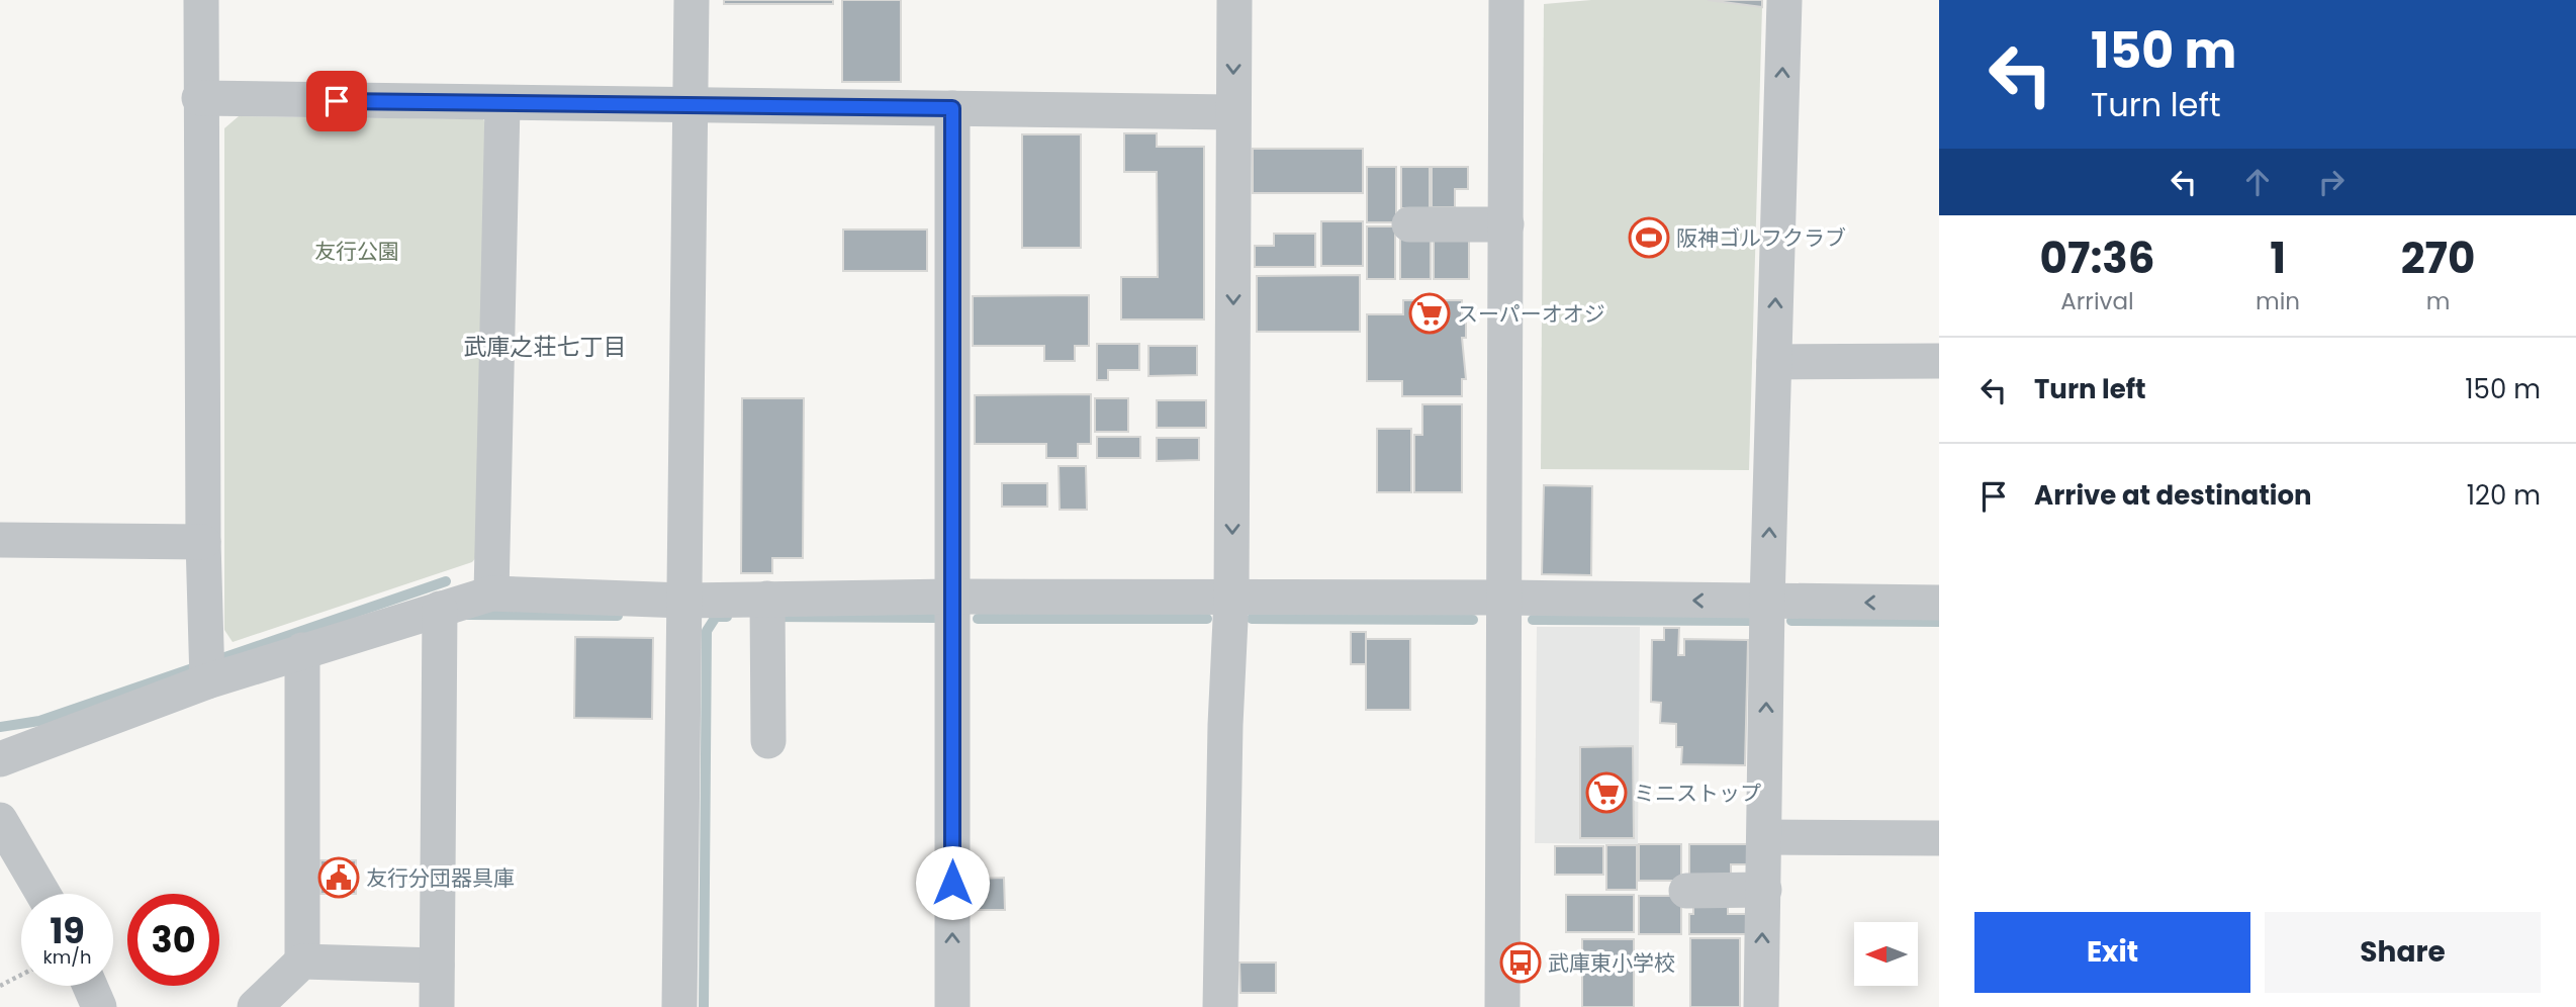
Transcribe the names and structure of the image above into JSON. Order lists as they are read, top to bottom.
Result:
{
  "districts": ["武庫之荘七丁目"],
  "parks": ["友行公園"],
  "places": {
    "sports": ["阪神ゴルフクラブ"],
    "supermarket": ["スーパーオオジ", "ミニストップ"],
    "public building": ["友行分団器具庫"],
    "bus stop": ["武庫東小学校"]
  },
  "north": "left",
  "page": {
    "turn": ["150 m", "Turn left"],
    "eta": [
      "07:36",
      "Arrival",
      "1",
      "min",
      "270",
      "m"
    ],
    "list": [
      {
        "name": "Turn left",
        "value": "150 m"
      },
      {
        "name": "Arrive at destination",
        "value": "120 m"
      }
    ],
    "speed": "19 km/h",
    "limit": "30",
    "buttons": ["Exit", "Share"]
  }
}
